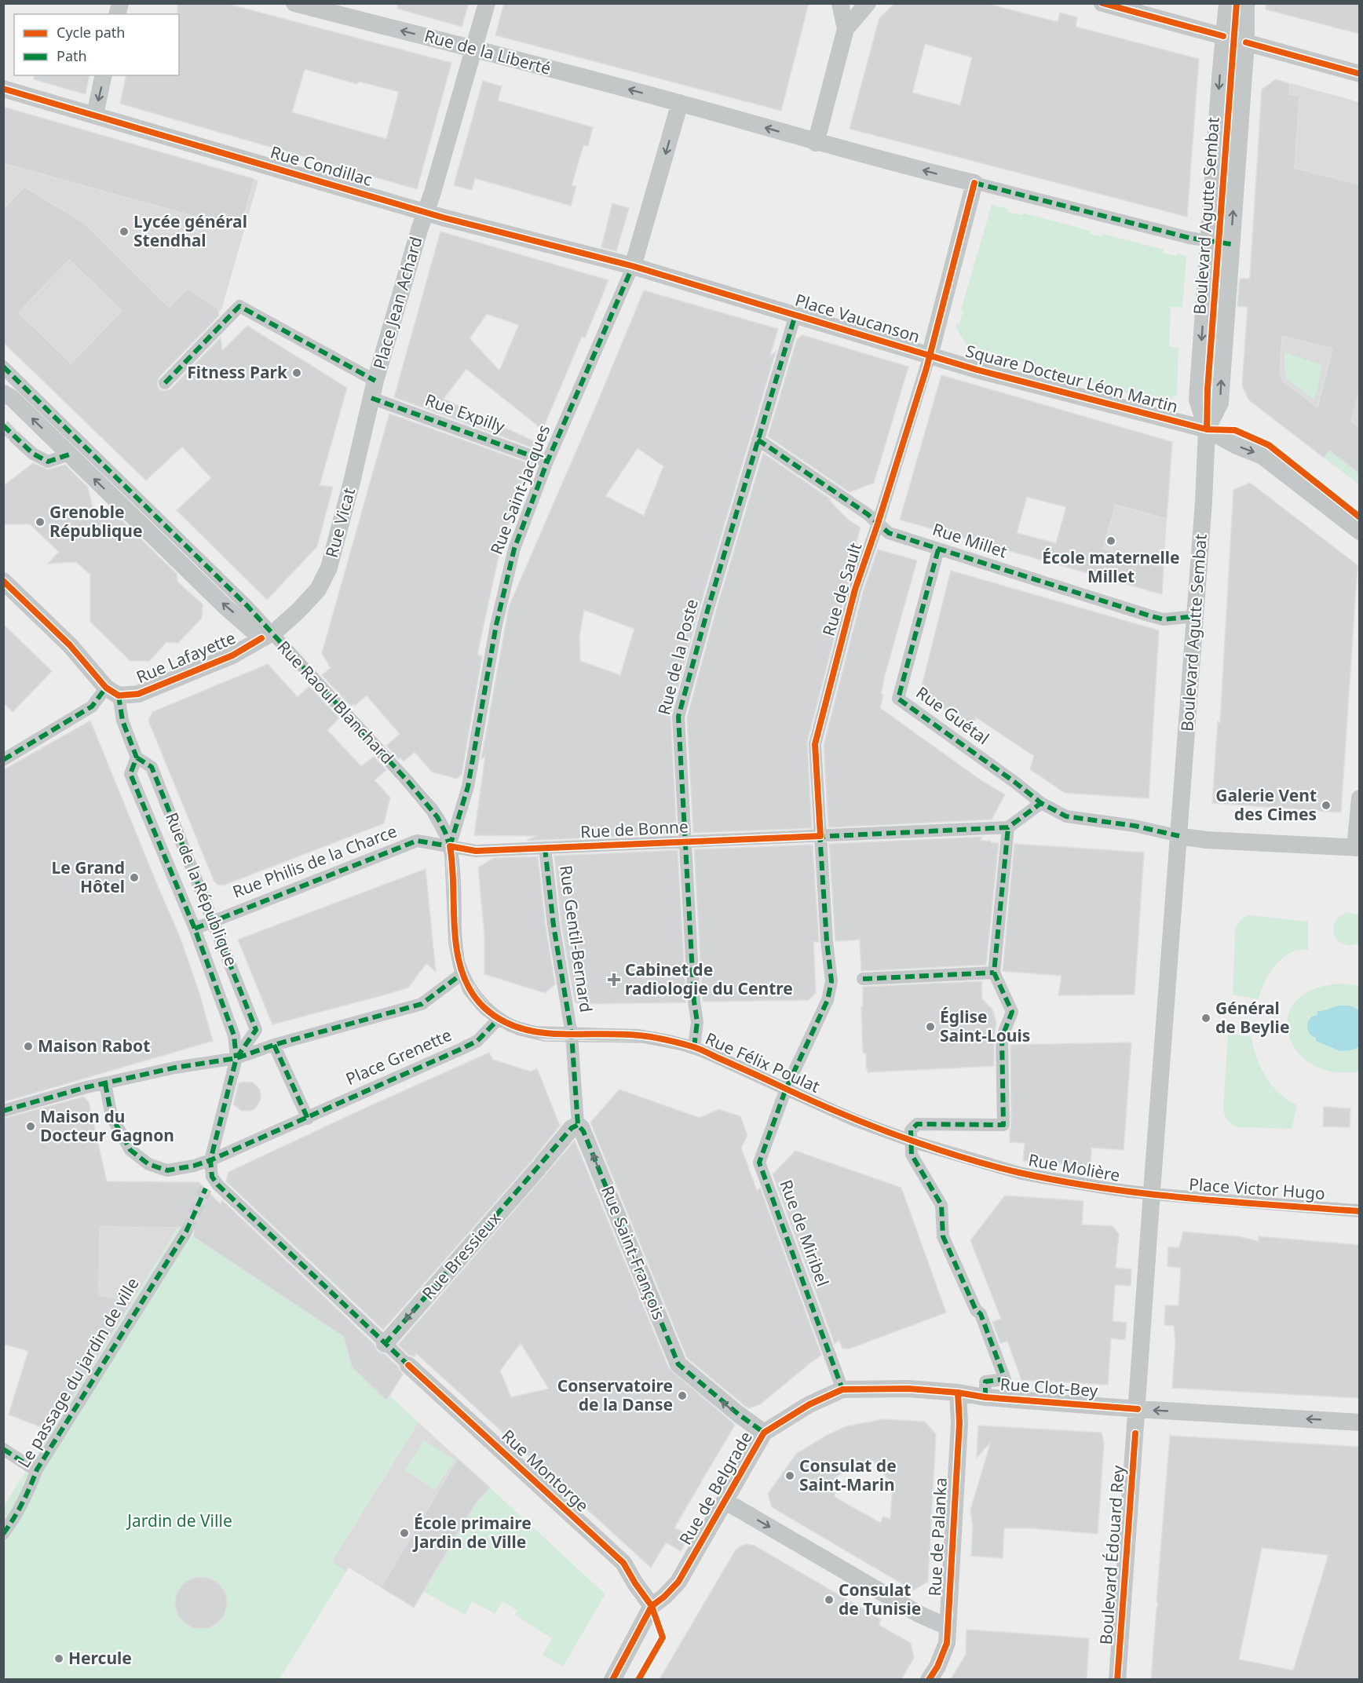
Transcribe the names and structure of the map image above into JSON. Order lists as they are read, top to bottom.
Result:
{
  "streets": {
    "street": [
      "Rue de la Liberté",
      "Rue Condillac",
      "Boulevard Agutte Sembat",
      "Place Jean Achard",
      "Place Vaucanson",
      "Square Docteur Léon Martin",
      "Rue Expilly",
      "Rue Saint-Jacques",
      "Rue Vicat",
      "Rue Millet",
      "Rue de Sault",
      "Rue de la Poste",
      "Rue Lafayette",
      "Rue Raoul Blanchard",
      "Rue Guétal",
      "Rue de Bonne",
      "Rue Philis de la Charce",
      "Rue de la République",
      "Rue Gentil-Bernard",
      "Place Grenette",
      "Rue Félix Poulat",
      "Rue Molière",
      "Place Victor Hugo",
      "Rue de Miribel",
      "Rue Saint-François",
      "Rue Bressieux",
      "Le passage du jardin de ville",
      "Rue Clot-Bey",
      "Rue Montorge",
      "Rue de Belgrade",
      "Rue de Palanka",
      "Boulevard Édouard Rey"
    ]
  },
  "crossings": [
    ["Rue de la Liberté", "Place Jean Achard"],
    ["Rue Condillac", "Place Jean Achard"],
    ["Rue Condillac", "Place Vaucanson"],
    ["Rue Condillac", "Rue Saint-Jacques"],
    ["Boulevard Agutte Sembat", "Square Docteur Léon Martin"],
    ["Boulevard Agutte Sembat", "Rue Millet"],
    ["Place Jean Achard", "Rue Vicat"],
    ["Place Vaucanson", "Square Docteur Léon Martin"],
    ["Place Vaucanson", "Rue Saint-Jacques"],
    ["Place Vaucanson", "Rue de Sault"],
    ["Place Vaucanson", "Rue de la Poste"],
    ["Square Docteur Léon Martin", "Rue de Sault"],
    ["Rue Expilly", "Rue Saint-Jacques"],
    ["Rue Expilly", "Rue Vicat"],
    ["Rue Saint-Jacques", "Rue Raoul Blanchard"],
    ["Rue Saint-Jacques", "Rue de Bonne"],
    ["Rue Saint-Jacques", "Rue Philis de la Charce"],
    ["Rue Vicat", "Rue Lafayette"],
    ["Rue Vicat", "Rue Raoul Blanchard"],
    ["Rue Millet", "Rue de Sault"],
    ["Rue Millet", "Rue de la Poste"],
    ["Rue Millet", "Rue Guétal"],
    ["Rue de Sault", "Rue de Bonne"],
    ["Rue de Sault", "Rue Félix Poulat"],
    ["Rue de Sault", "Rue de Miribel"],
    ["Rue de la Poste", "Rue de Bonne"],
    ["Rue de la Poste", "Rue Félix Poulat"],
    ["Rue Lafayette", "Rue Raoul Blanchard"],
    ["Rue Lafayette", "Rue de la République"],
    ["Rue Raoul Blanchard", "Rue de Bonne"],
    ["Rue Raoul Blanchard", "Rue Philis de la Charce"],
    ["Rue Raoul Blanchard", "Rue Félix Poulat"],
    ["Rue de Bonne", "Rue Philis de la Charce"],
    ["Rue de Bonne", "Rue Gentil-Bernard"],
    ["Rue Philis de la Charce", "Rue de la République"],
    ["Rue Gentil-Bernard", "Rue Félix Poulat"],
    ["Rue Gentil-Bernard", "Rue Saint-François"],
    ["Place Grenette", "Rue Félix Poulat"],
    ["Place Grenette", "Rue Montorge"],
    ["Rue Félix Poulat", "Rue Molière"],
    ["Rue Félix Poulat", "Rue de Miribel"],
    ["Rue Félix Poulat", "Rue Saint-François"],
    ["Rue Molière", "Place Victor Hugo"],
    ["Rue Molière", "Boulevard Édouard Rey"],
    ["Place Victor Hugo", "Boulevard Édouard Rey"],
    ["Rue de Miribel", "Rue de Belgrade"],
    ["Rue Saint-François", "Rue Bressieux"],
    ["Rue Saint-François", "Rue de Belgrade"],
    ["Rue Bressieux", "Rue Montorge"],
    ["Rue Clot-Bey", "Rue de Belgrade"],
    ["Rue Clot-Bey", "Rue de Palanka"],
    ["Rue Clot-Bey", "Boulevard Édouard Rey"],
    ["Rue Montorge", "Rue de Belgrade"],
    ["Rue de Belgrade", "Rue de Palanka"]
  ],
  "one_way": [
    "Rue de la Liberté",
    "Square Docteur Léon Martin",
    "Rue Saint-François",
    "Rue Bressieux",
    "Rue Clot-Bey"
  ],
  "parks": ["Jardin de Ville"],
  "places": {
    "other": [
      "Lycée général Stendhal",
      "Fitness Park",
      "Grenoble République",
      "École maternelle Millet",
      "Galerie Vent des Cimes",
      "Le Grand Hôtel",
      "Général de Beylie",
      "Église Saint-Louis",
      "Maison Rabot",
      "Maison du Docteur Gagnon",
      "Conservatoire de la Danse",
      "Consulat de Saint-Marin",
      "École primaire Jardin de Ville",
      "Consulat de Tunisie",
      "Hercule"
    ],
    "health": ["Cabinet de radiologie du Centre"]
  },
  "legend": ["Cycle path", "Path"]
}
